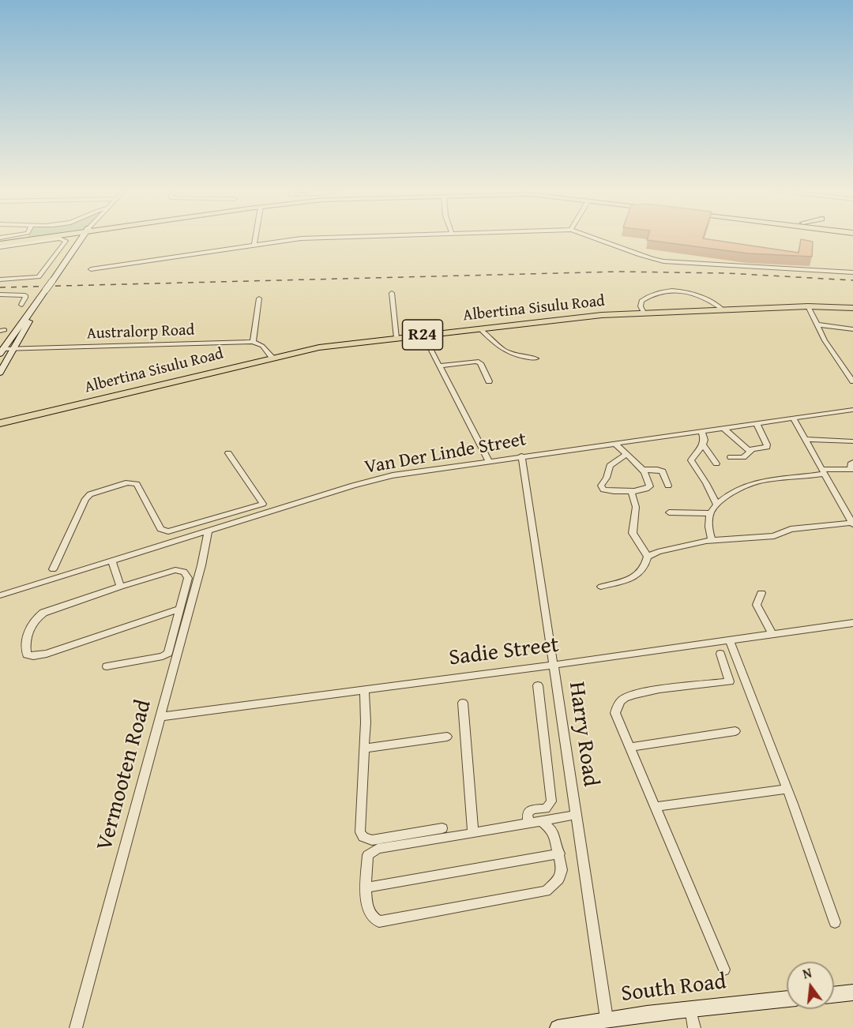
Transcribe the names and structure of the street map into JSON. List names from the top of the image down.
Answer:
{
  "streets": {
    "main road": ["Albertina Sisulu Road", "R24"],
    "street": [
      "Australorp Road",
      "Van Der Linde Street",
      "Sadie Street",
      "Harry Road",
      "Vermooten Road",
      "South Road"
    ]
  },
  "crossings": [
    ["Van Der Linde Street", "Harry Road"],
    ["Van Der Linde Street", "Vermooten Road"],
    ["Sadie Street", "Harry Road"],
    ["Sadie Street", "Vermooten Road"],
    ["Harry Road", "South Road"]
  ],
  "north": "top"
}
